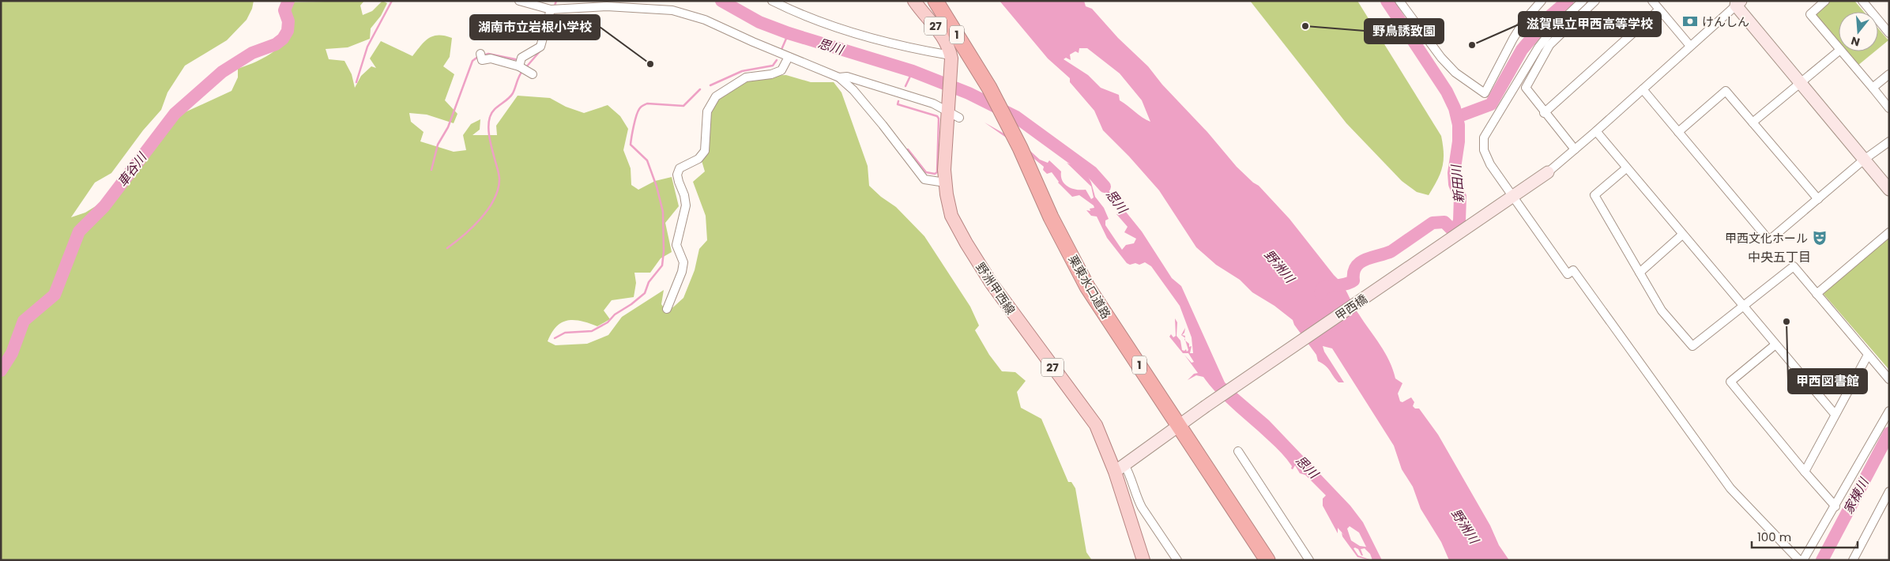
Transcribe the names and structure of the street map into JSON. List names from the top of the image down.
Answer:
{
  "streets": {
    "highway": ["1", "栗東水口道路"],
    "main road": ["27", "野洲甲西線"],
    "street": ["甲西橋"]
  },
  "crossings": [
    ["栗東水口道路", "甲西橋"],
    ["野洲甲西線", "甲西橋"]
  ],
  "districts": ["中央五丁目"],
  "water": [
    "思川",
    "車谷川",
    "新田川",
    "野洲川",
    "家棟川"
  ],
  "places": {
    "bank": ["けんしん"],
    "other": [
      "野鳥誘致園",
      "滋賀県立甲西高等学校",
      "湖南市立岩根小学校",
      "甲西図書館"
    ],
    "theatre": ["甲西文化ホール"]
  },
  "scale_bar": "100 m",
  "north": "bottom"
}
